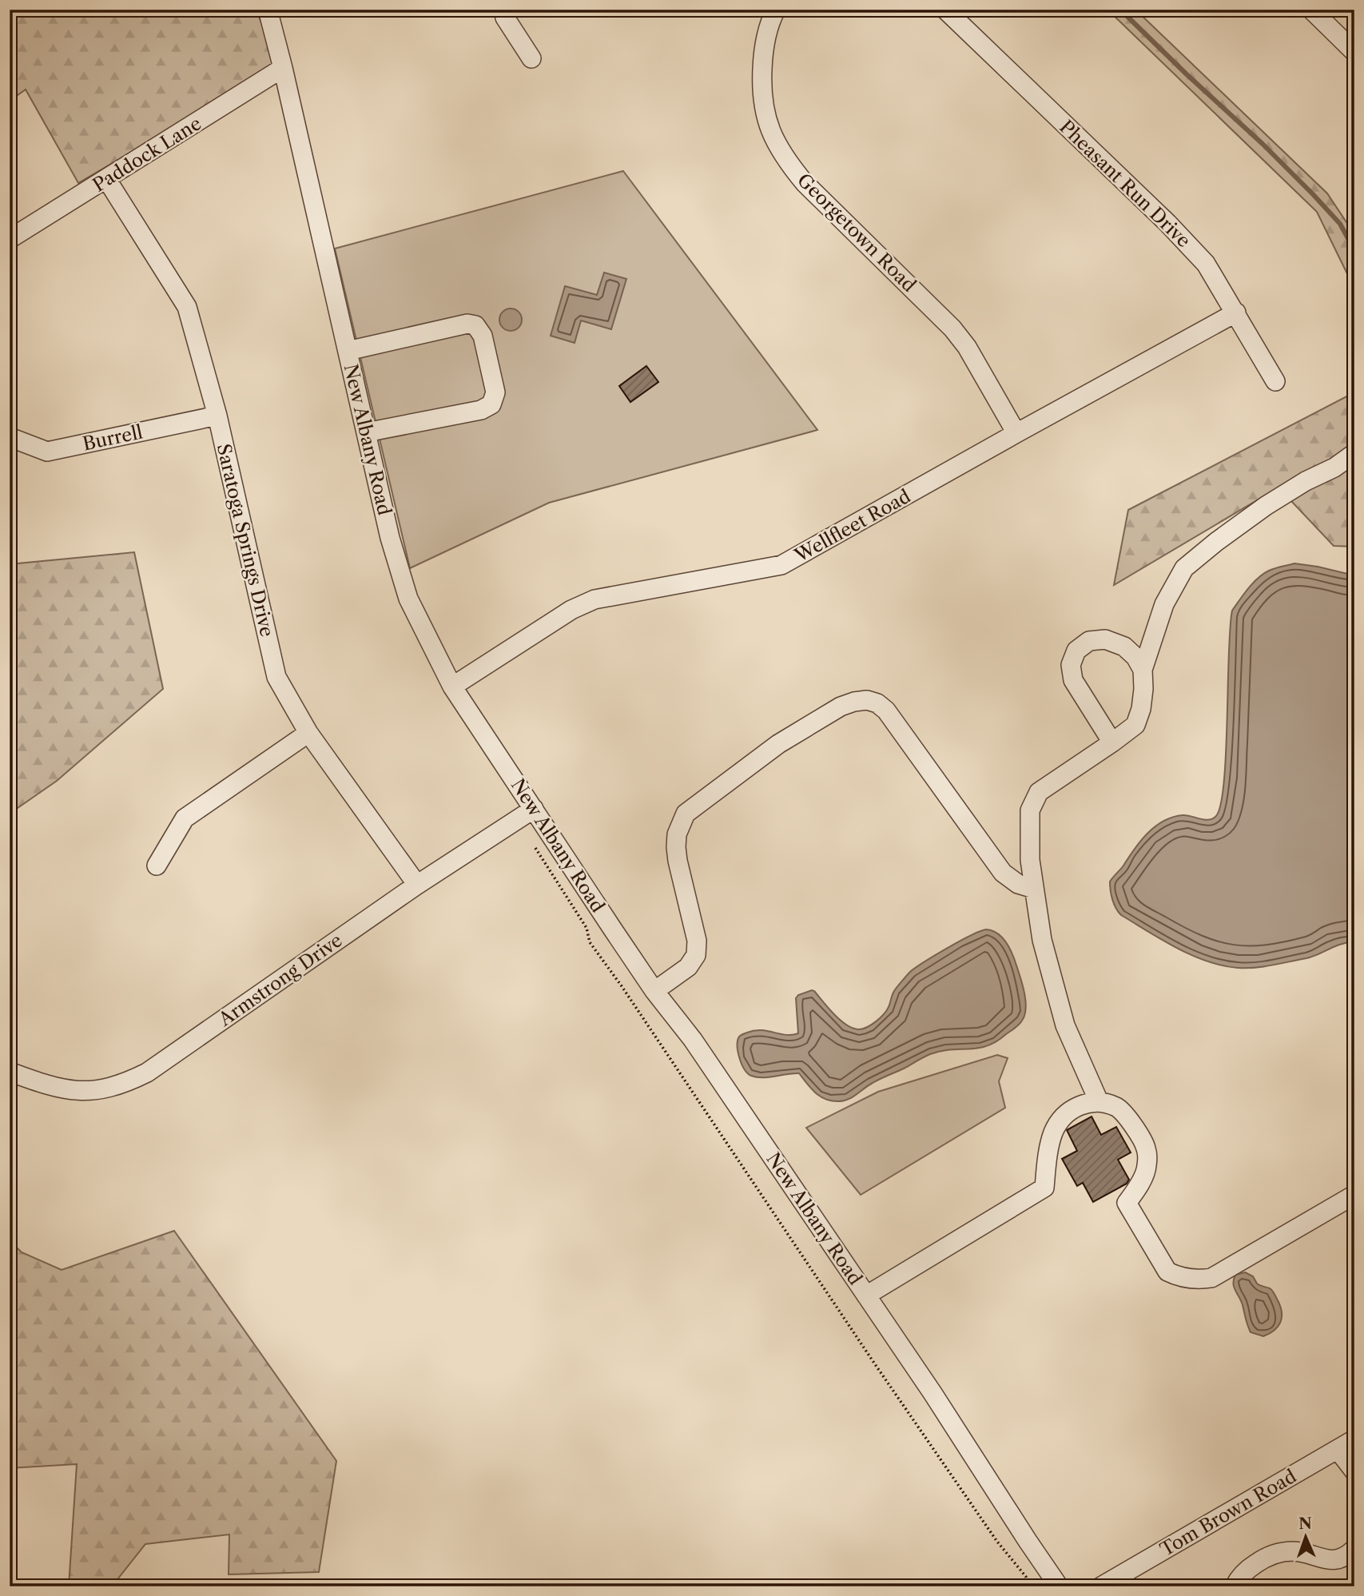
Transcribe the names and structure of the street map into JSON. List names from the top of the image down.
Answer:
{
  "streets": {
    "street": [
      "Paddock Lane",
      "Pheasant Run Drive",
      "Georgetown Road",
      "Burrell",
      "New Albany Road",
      "Wellfleet Road",
      "Saratoga Springs Drive",
      "Armstrong Drive",
      "Tom Brown Road"
    ]
  },
  "crossings": [
    ["Paddock Lane", "New Albany Road"],
    ["Paddock Lane", "Saratoga Springs Drive"],
    ["Pheasant Run Drive", "Wellfleet Road"],
    ["Georgetown Road", "Wellfleet Road"],
    ["Burrell", "Saratoga Springs Drive"],
    ["New Albany Road", "Wellfleet Road"],
    ["New Albany Road", "Armstrong Drive"],
    ["Saratoga Springs Drive", "Armstrong Drive"]
  ],
  "north": "top"
}
